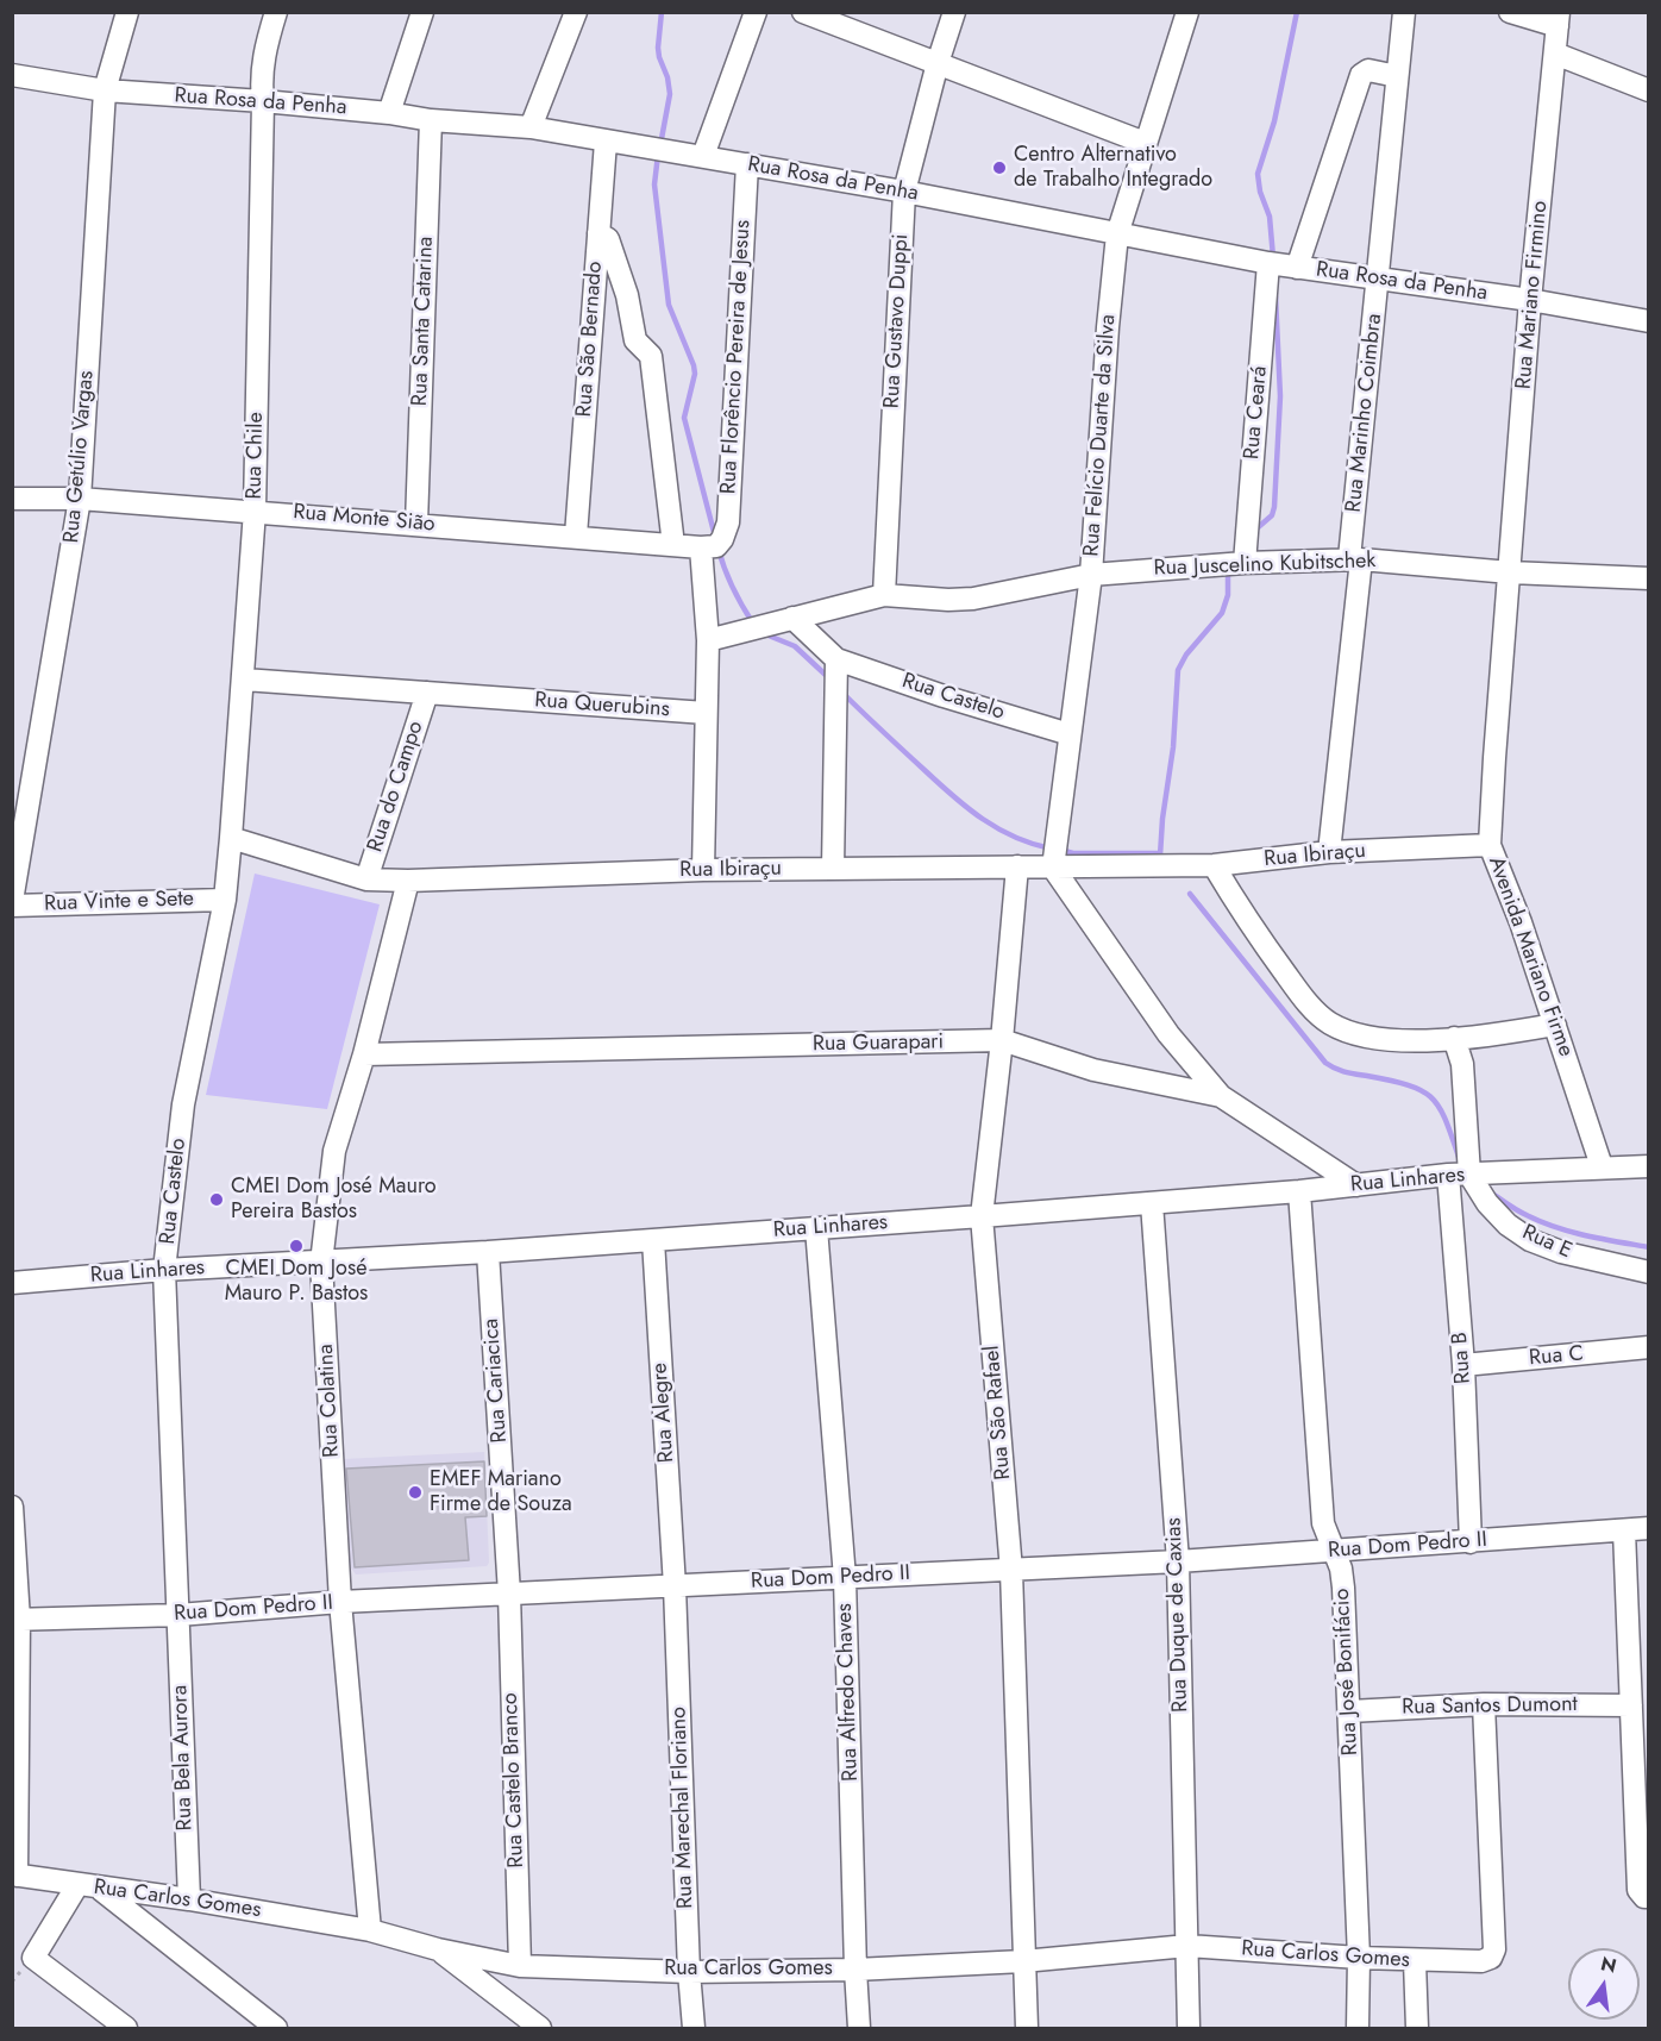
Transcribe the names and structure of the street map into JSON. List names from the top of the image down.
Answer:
{
  "streets": {
    "street": [
      "Rua Rosa da Penha",
      "Rua Mariano Firmino",
      "Rua Santa Catarina",
      "Rua Gustavo Duppi",
      "Rua São Bernado",
      "Rua Florêncio Pereira de Jesus",
      "Rua Ceará",
      "Rua Marinho Coimbra",
      "Rua Felício Duarte da Silva",
      "Rua Chile",
      "Rua Getúlio Vargas",
      "Rua Monte Sião",
      "Rua Juscelino Kubitschek",
      "Rua Castelo",
      "Rua Querubins",
      "Rua do Campo",
      "Rua Ibiraçu",
      "Rua Vinte e Sete",
      "Avenida Mariano Firme",
      "Rua Guarapari",
      "Rua Linhares",
      "Rua E",
      "Rua C",
      "Rua B",
      "Rua Cariacica",
      "Rua Colatina",
      "Rua Alegre",
      "Rua São Rafael",
      "Rua Dom Pedro II",
      "Rua Duque de Caxias",
      "Rua José Bonifácio",
      "Rua Alfredo Chaves",
      "Rua Santos Dumont",
      "Rua Bela Aurora",
      "Rua Castelo Branco",
      "Rua Marechal Floriano",
      "Rua Carlos Gomes"
    ]
  },
  "crossings": [
    ["Rua Rosa da Penha", "Rua Mariano Firmino"],
    ["Rua Rosa da Penha", "Rua Santa Catarina"],
    ["Rua Rosa da Penha", "Rua Gustavo Duppi"],
    ["Rua Rosa da Penha", "Rua São Bernado"],
    ["Rua Rosa da Penha", "Rua Florêncio Pereira de Jesus"],
    ["Rua Rosa da Penha", "Rua Ceará"],
    ["Rua Rosa da Penha", "Rua Marinho Coimbra"],
    ["Rua Rosa da Penha", "Rua Felício Duarte da Silva"],
    ["Rua Rosa da Penha", "Rua Chile"],
    ["Rua Rosa da Penha", "Rua Getúlio Vargas"],
    ["Rua Mariano Firmino", "Rua Juscelino Kubitschek"],
    ["Rua Mariano Firmino", "Avenida Mariano Firme"],
    ["Rua Santa Catarina", "Rua Monte Sião"],
    ["Rua Gustavo Duppi", "Rua Juscelino Kubitschek"],
    ["Rua São Bernado", "Rua Monte Sião"],
    ["Rua Florêncio Pereira de Jesus", "Rua Monte Sião"],
    ["Rua Ceará", "Rua Juscelino Kubitschek"],
    ["Rua Marinho Coimbra", "Rua Juscelino Kubitschek"],
    ["Rua Marinho Coimbra", "Rua Ibiraçu"],
    ["Rua Felício Duarte da Silva", "Rua Juscelino Kubitschek"],
    ["Rua Felício Duarte da Silva", "Rua Castelo"],
    ["Rua Felício Duarte da Silva", "Rua Ibiraçu"],
    ["Rua Chile", "Rua Monte Sião"],
    ["Rua Chile", "Rua Castelo"],
    ["Rua Chile", "Rua Querubins"],
    ["Rua Chile", "Rua Vinte e Sete"],
    ["Rua Getúlio Vargas", "Rua Monte Sião"],
    ["Rua Getúlio Vargas", "Rua Vinte e Sete"],
    ["Rua Juscelino Kubitschek", "Avenida Mariano Firme"],
    ["Rua Castelo", "Rua Vinte e Sete"],
    ["Rua Castelo", "Rua Linhares"],
    ["Rua Castelo", "Rua Dom Pedro II"],
    ["Rua Castelo", "Rua Bela Aurora"],
    ["Rua Querubins", "Rua do Campo"],
    ["Rua Ibiraçu", "Avenida Mariano Firme"],
    ["Rua Ibiraçu", "Rua Colatina"],
    ["Rua Ibiraçu", "Rua São Rafael"],
    ["Avenida Mariano Firme", "Rua Linhares"],
    ["Rua Guarapari", "Rua Linhares"],
    ["Rua Guarapari", "Rua Colatina"],
    ["Rua Guarapari", "Rua São Rafael"],
    ["Rua Linhares", "Rua E"],
    ["Rua Linhares", "Rua B"],
    ["Rua Linhares", "Rua Cariacica"],
    ["Rua Linhares", "Rua Colatina"],
    ["Rua Linhares", "Rua Alegre"],
    ["Rua Linhares", "Rua São Rafael"],
    ["Rua Linhares", "Rua Duque de Caxias"],
    ["Rua Linhares", "Rua José Bonifácio"],
    ["Rua Linhares", "Rua Alfredo Chaves"],
    ["Rua E", "Rua B"],
    ["Rua C", "Rua B"],
    ["Rua B", "Rua Dom Pedro II"],
    ["Rua Cariacica", "Rua Dom Pedro II"],
    ["Rua Cariacica", "Rua Castelo Branco"],
    ["Rua Colatina", "Rua Dom Pedro II"],
    ["Rua Colatina", "Rua Carlos Gomes"],
    ["Rua Alegre", "Rua Dom Pedro II"],
    ["Rua Alegre", "Rua Marechal Floriano"],
    ["Rua São Rafael", "Rua Dom Pedro II"],
    ["Rua São Rafael", "Rua Carlos Gomes"],
    ["Rua Dom Pedro II", "Rua Duque de Caxias"],
    ["Rua Dom Pedro II", "Rua José Bonifácio"],
    ["Rua Dom Pedro II", "Rua Alfredo Chaves"],
    ["Rua Dom Pedro II", "Rua Bela Aurora"],
    ["Rua Dom Pedro II", "Rua Castelo Branco"],
    ["Rua Dom Pedro II", "Rua Marechal Floriano"],
    ["Rua Duque de Caxias", "Rua Carlos Gomes"],
    ["Rua José Bonifácio", "Rua Santos Dumont"],
    ["Rua José Bonifácio", "Rua Carlos Gomes"],
    ["Rua Alfredo Chaves", "Rua Carlos Gomes"],
    ["Rua Santos Dumont", "Rua Carlos Gomes"],
    ["Rua Bela Aurora", "Rua Carlos Gomes"],
    ["Rua Castelo Branco", "Rua Carlos Gomes"],
    ["Rua Marechal Floriano", "Rua Carlos Gomes"]
  ],
  "places": [
    "Centro Alternativo de Trabalho Integrado",
    "CMEI Dom José Mauro Pereira Bastos",
    "CMEI Dom José Mauro P. Bastos",
    "EMEF Mariano Firme de Souza"
  ],
  "north": "top"
}
